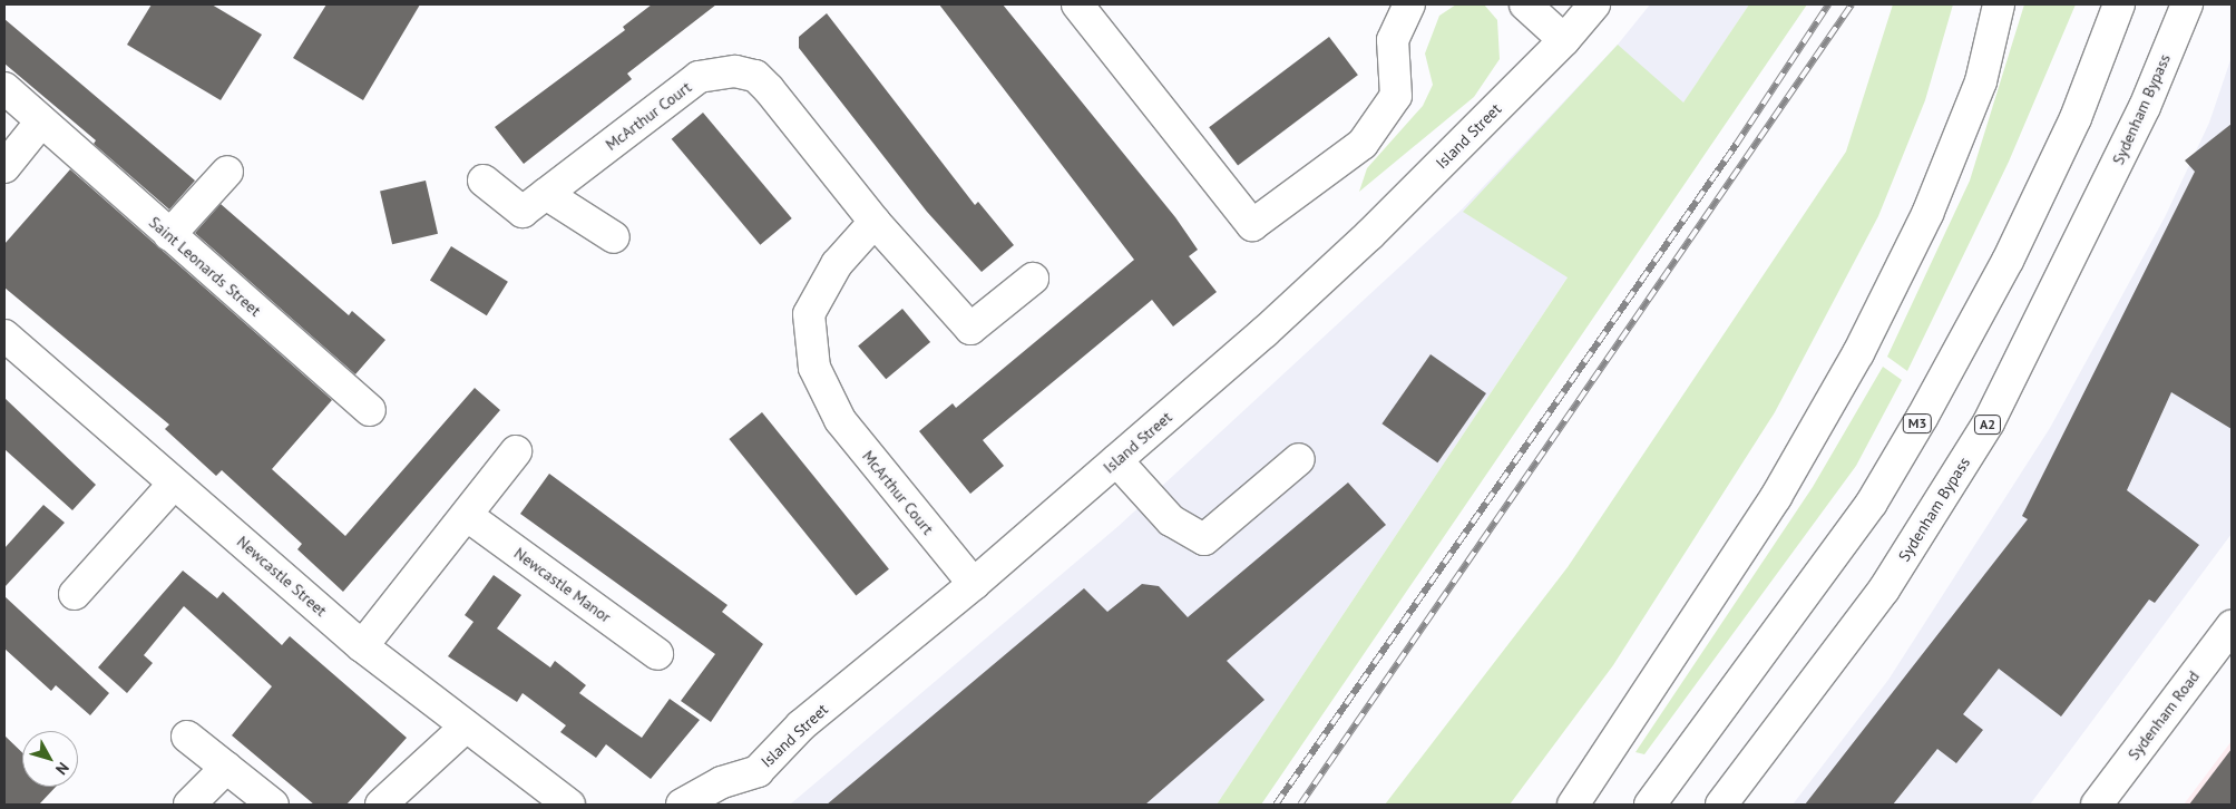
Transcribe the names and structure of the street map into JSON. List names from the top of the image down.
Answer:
{
  "streets": {
    "main road": [
      "Sydenham Bypass",
      "McArthur Court",
      "Island Street",
      "Saint Leonards Street",
      "M3",
      "A2",
      "Newcastle Street",
      "Newcastle Manor",
      "Sydenham Road"
    ]
  },
  "crossings": [
    ["McArthur Court", "Island Street"]
  ],
  "north": "bottom right"
}
